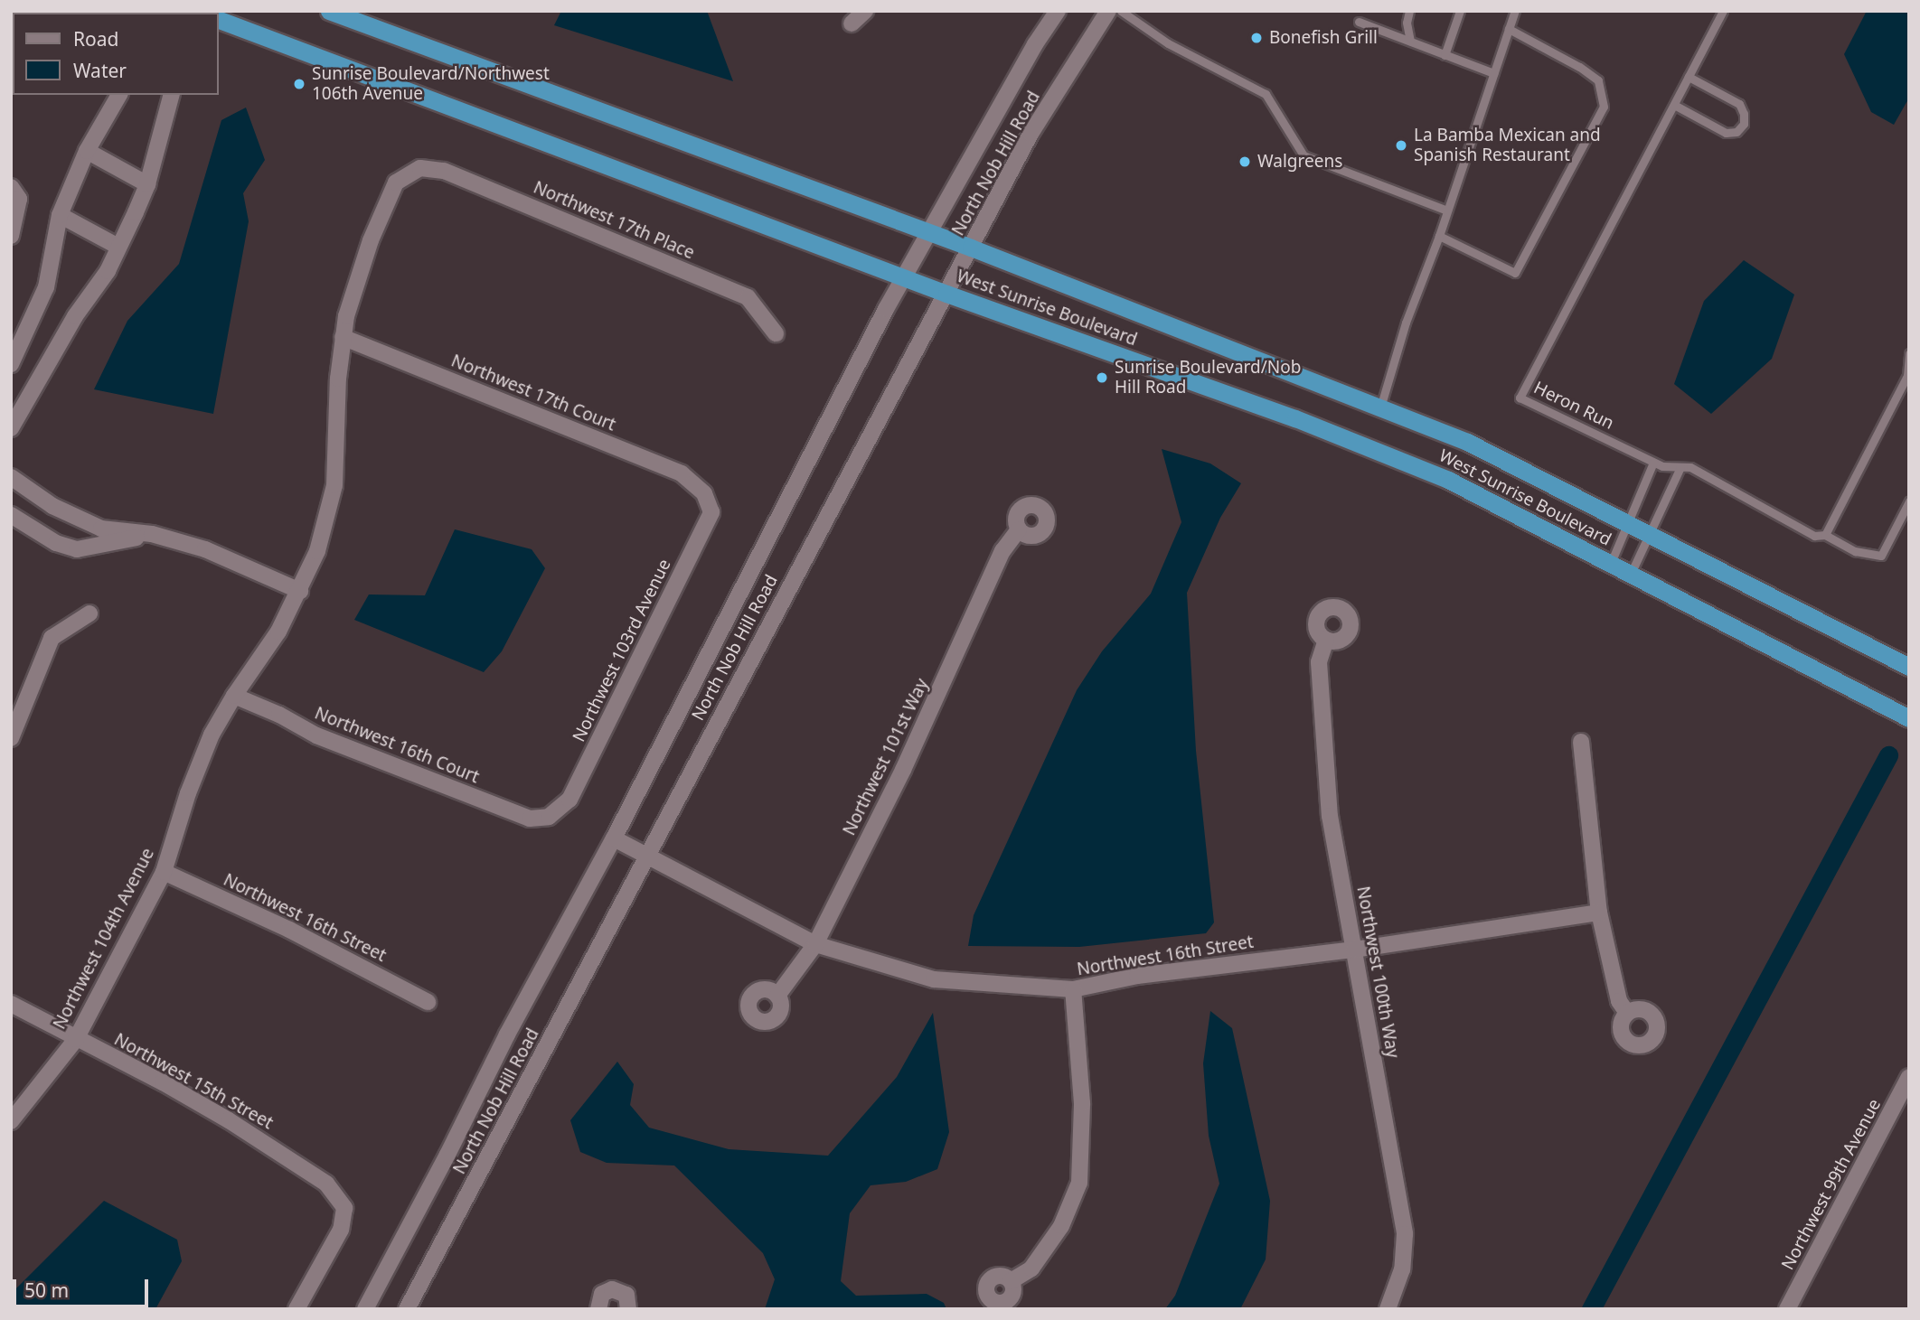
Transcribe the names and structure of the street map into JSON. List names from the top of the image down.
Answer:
{
  "streets": {
    "highway": ["West Sunrise Boulevard"],
    "street": [
      "North Nob Hill Road",
      "Northwest 17th Place",
      "Northwest 17th Court",
      "Northwest 103rd Avenue",
      "Northwest 16th Court",
      "Northwest 101st Way",
      "Northwest 16th Street",
      "Northwest 104th Avenue",
      "Northwest 100th Way",
      "Northwest 15th Street",
      "Northwest 99th Avenue"
    ],
    "lane": ["Heron Run"]
  },
  "crossings": [
    ["North Nob Hill Road", "West Sunrise Boulevard"],
    ["North Nob Hill Road", "Northwest 16th Street"],
    ["Northwest 17th Place", "Northwest 104th Avenue"],
    ["Northwest 17th Court", "Northwest 103rd Avenue"],
    ["Northwest 17th Court", "Northwest 104th Avenue"],
    ["Northwest 103rd Avenue", "Northwest 16th Court"],
    ["Northwest 16th Court", "Northwest 104th Avenue"],
    ["Northwest 101st Way", "Northwest 16th Street"],
    ["Northwest 16th Street", "Northwest 104th Avenue"],
    ["Northwest 16th Street", "Northwest 100th Way"],
    ["Northwest 104th Avenue", "Northwest 15th Street"]
  ],
  "places": [
    "Bonefish Grill",
    "Sunrise Boulevard/Northwest 106th Avenue",
    "La Bamba Mexican and Spanish Restaurant",
    "Walgreens",
    "Sunrise Boulevard/Nob Hill Road"
  ],
  "legend": ["Road", "Water"],
  "scale_bar": "50 m"
}
